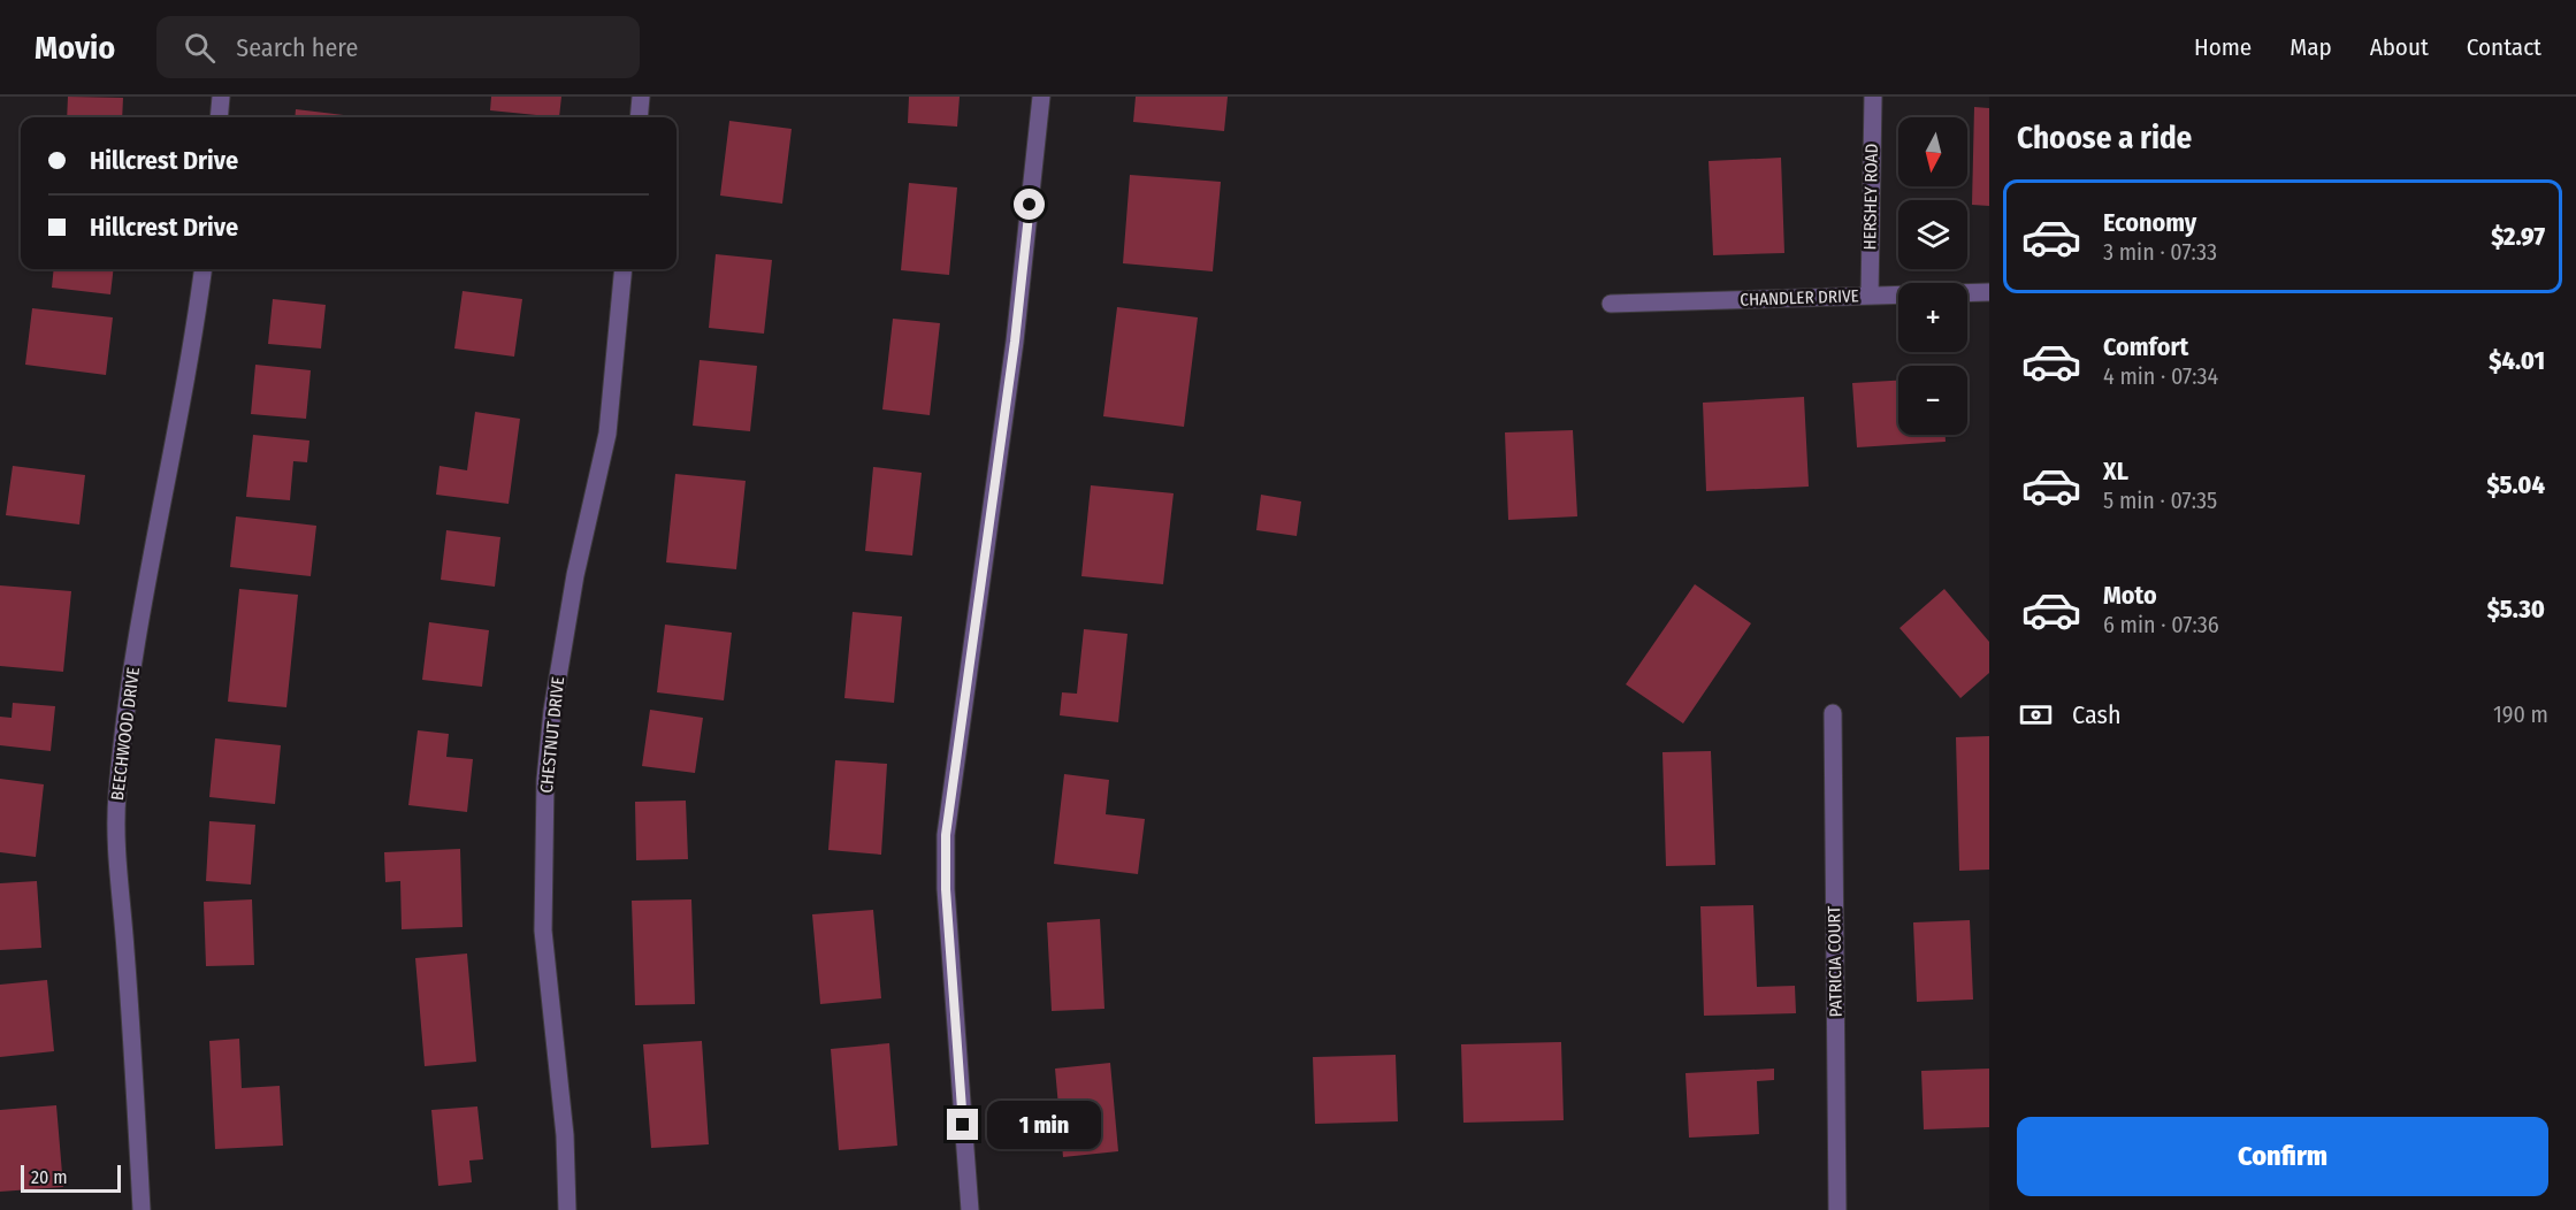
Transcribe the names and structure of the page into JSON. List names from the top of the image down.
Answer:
{
  "streets": {
    "street": [
      "HERSHEY ROAD",
      "CHANDLER DRIVE",
      "BEECHWOOD DRIVE",
      "CHESTNUT DRIVE",
      "PATRICIA COURT"
    ]
  },
  "crossings": [
    ["HERSHEY ROAD", "CHANDLER DRIVE"]
  ],
  "scale_bar": "20 m",
  "north": "bottom",
  "page": {
    "header": "Movio",
    "search": "Search here",
    "nav": [
      "Home",
      "Map",
      "About",
      "Contact"
    ],
    "heading": "Choose a ride",
    "map_buttons": ["+", "−"],
    "banner": ["Hillcrest Drive", "Hillcrest Drive"],
    "list": [
      {
        "name": "Economy",
        "note": "3 min · 07:33",
        "value": "$2.97"
      },
      {
        "name": "Comfort",
        "note": "4 min · 07:34",
        "value": "$4.01"
      },
      {
        "name": "XL",
        "note": "5 min · 07:35",
        "value": "$5.04"
      },
      {
        "name": "Moto",
        "note": "6 min · 07:36",
        "value": "$5.30"
      }
    ],
    "pay": ["Cash", "190 m"],
    "bubble": "1 min",
    "buttons": "Confirm",
    "scale": "20 m"
  }
}
